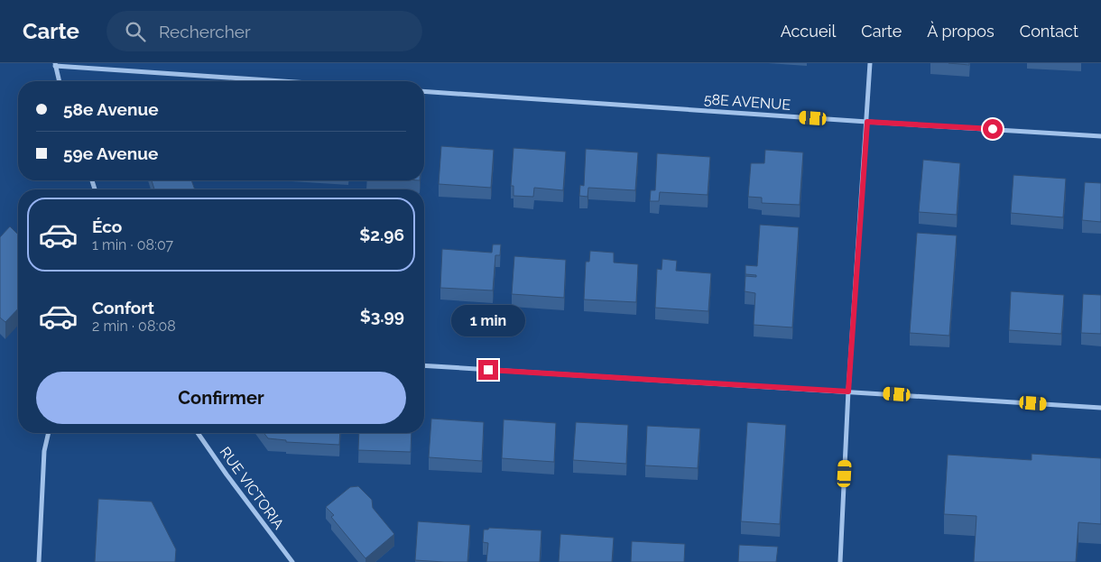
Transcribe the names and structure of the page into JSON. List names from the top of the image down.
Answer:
{
  "streets": {
    "street": ["58E AVENUE", "RUE VICTORIA"]
  },
  "page": {
    "header": "Carte",
    "search": "Rechercher",
    "nav": [
      "Accueil",
      "Carte",
      "À propos",
      "Contact"
    ],
    "banner": ["58e Avenue", "59e Avenue"],
    "list": [
      {
        "name": "Éco",
        "note": "1 min · 08:07",
        "value": "$2.96"
      },
      {
        "name": "Confort",
        "note": "2 min · 08:08",
        "value": "$3.99"
      }
    ],
    "bubble": "1 min",
    "buttons": "Confirmer"
  }
}
